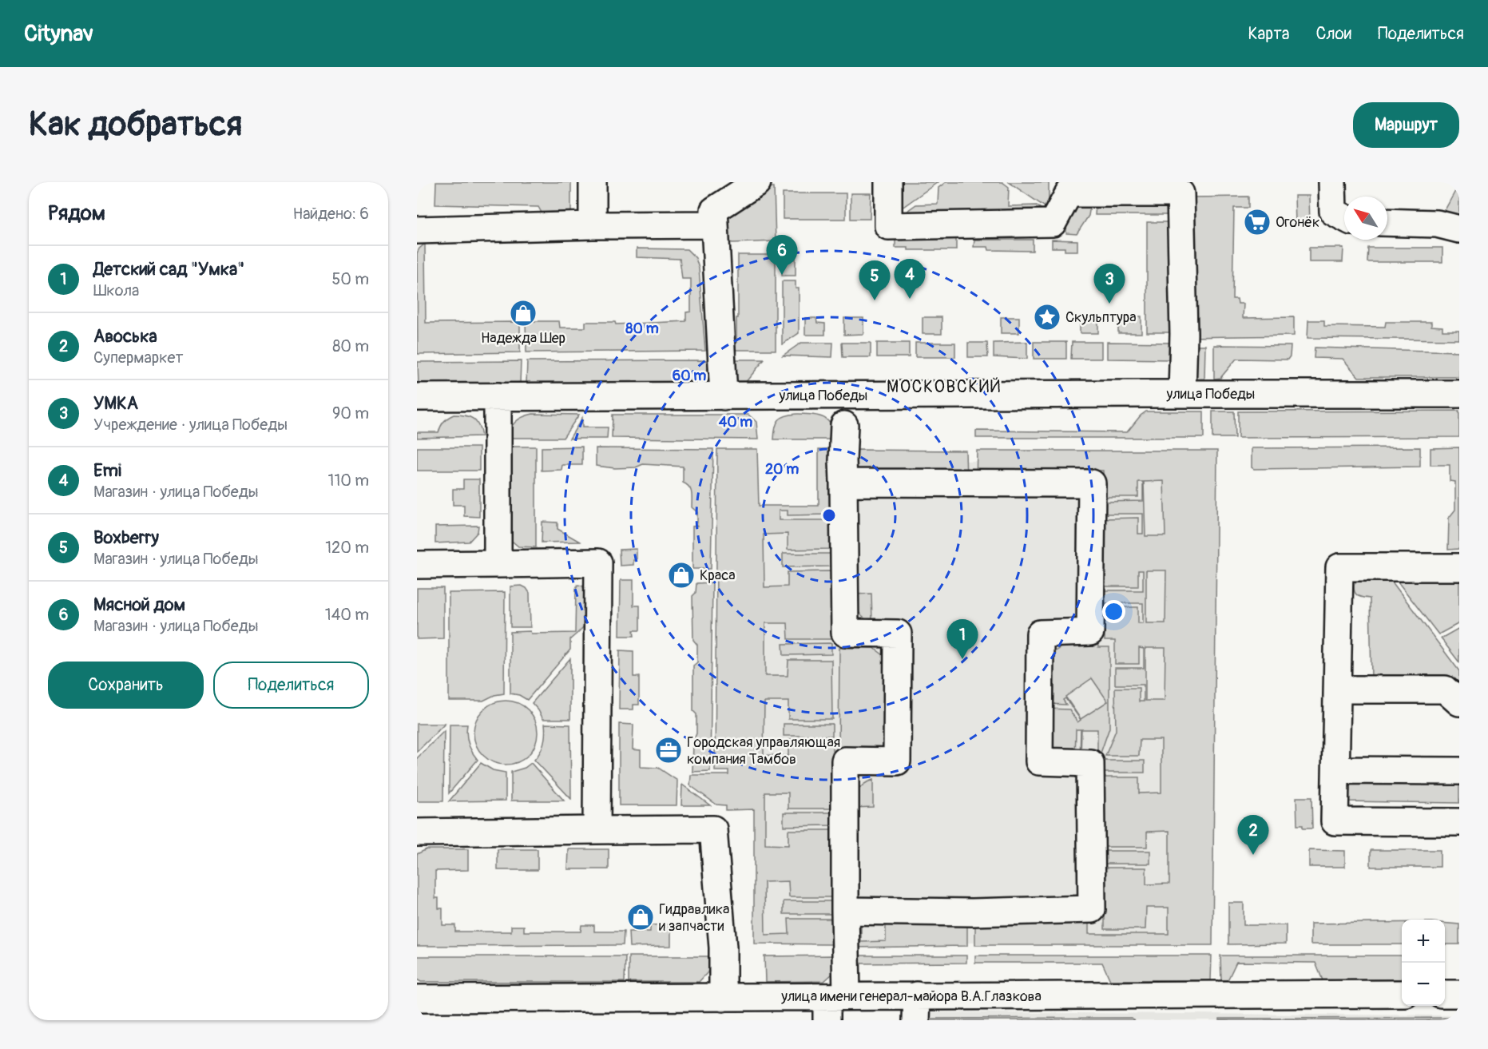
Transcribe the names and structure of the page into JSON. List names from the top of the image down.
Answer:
{
  "streets": {
    "street": ["улица Победы", "улица имени генерал-майора В.А.Глазкова"]
  },
  "districts": ["МОСКОВСКИЙ"],
  "places": {
    "supermarket": ["Огонёк"],
    "shop": ["Надежда Шер", "Краса", "Гидравлика и запчасти"],
    "place": ["Скульптура"],
    "office": ["Городская управляющая компания Тамбов"]
  },
  "north": "top left",
  "page": {
    "header": "Citynav",
    "nav": ["Карта", "Слои", "Поделиться"],
    "buttons": [
      "Маршрут",
      ["Сохранить", "Поделиться"]
    ],
    "title": "Как добраться",
    "heading": ["Рядом", "Найдено: 6"],
    "pins": [
      "6",
      "4",
      "5",
      "3",
      "1",
      "2"
    ],
    "list": [
      {
        "mark": "1",
        "name": "Детский сад \"Умка\"",
        "note": "Школа",
        "value": "50 m"
      },
      {
        "mark": "2",
        "name": "Авоська",
        "note": "Супермаркет",
        "value": "80 m"
      },
      {
        "mark": "3",
        "name": "УМКА",
        "note": "Учреждение · улица Победы",
        "value": "90 m"
      },
      {
        "mark": "4",
        "name": "Emi",
        "note": "Магазин · улица Победы",
        "value": "110 m"
      },
      {
        "mark": "5",
        "name": "Boxberry",
        "note": "Магазин · улица Победы",
        "value": "120 m"
      },
      {
        "mark": "6",
        "name": "Мясной дом",
        "note": "Магазин · улица Победы",
        "value": "140 m"
      }
    ],
    "map_buttons": ["+", "−"]
  },
  "rings": [
    "80 m",
    "60 m",
    "40 m",
    "20 m"
  ]
}
